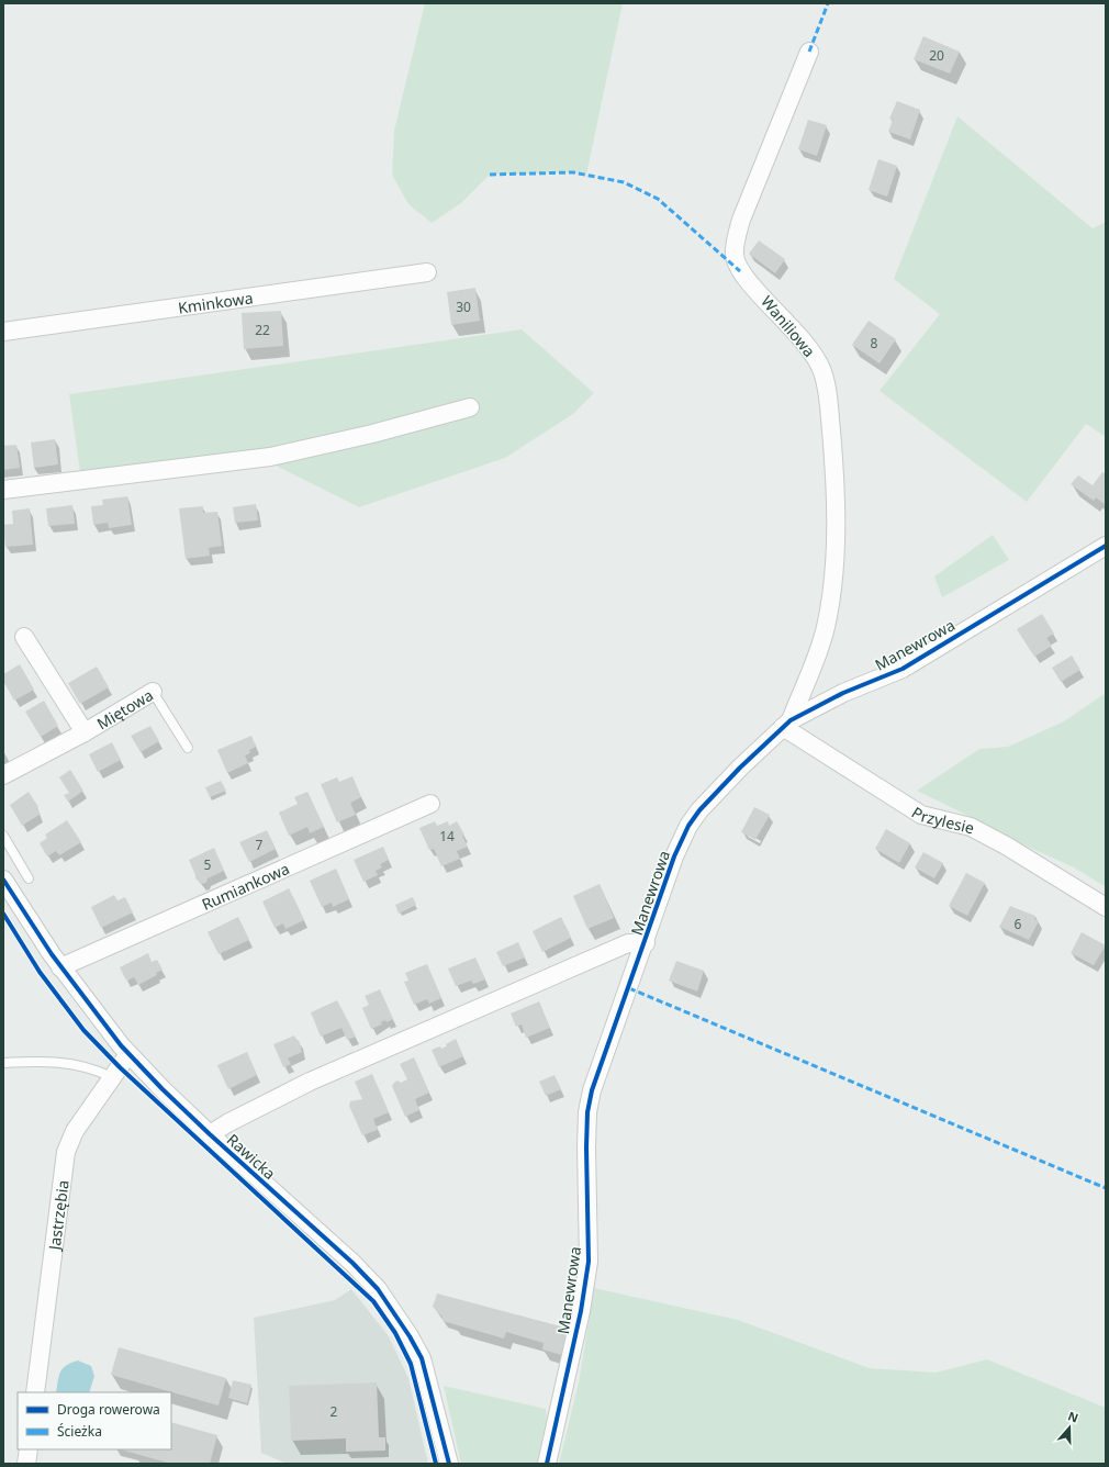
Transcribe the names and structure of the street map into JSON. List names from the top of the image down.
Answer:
{
  "streets": {
    "street": [
      "Kminkowa",
      "Waniliowa",
      "Manewrowa",
      "Miętowa",
      "Przylesie",
      "Rumiankowa",
      "Rawicka",
      "Jastrzębia"
    ]
  },
  "crossings": [
    ["Waniliowa", "Manewrowa"],
    ["Waniliowa", "Przylesie"],
    ["Manewrowa", "Przylesie"],
    ["Rumiankowa", "Rawicka"],
    ["Rawicka", "Jastrzębia"]
  ],
  "house_numbers": [
    "20",
    "30",
    "22",
    "8",
    "14",
    "7",
    "5",
    "6",
    "2"
  ],
  "legend": ["Droga rowerowa", "Ścieżka"],
  "north": "top"
}
